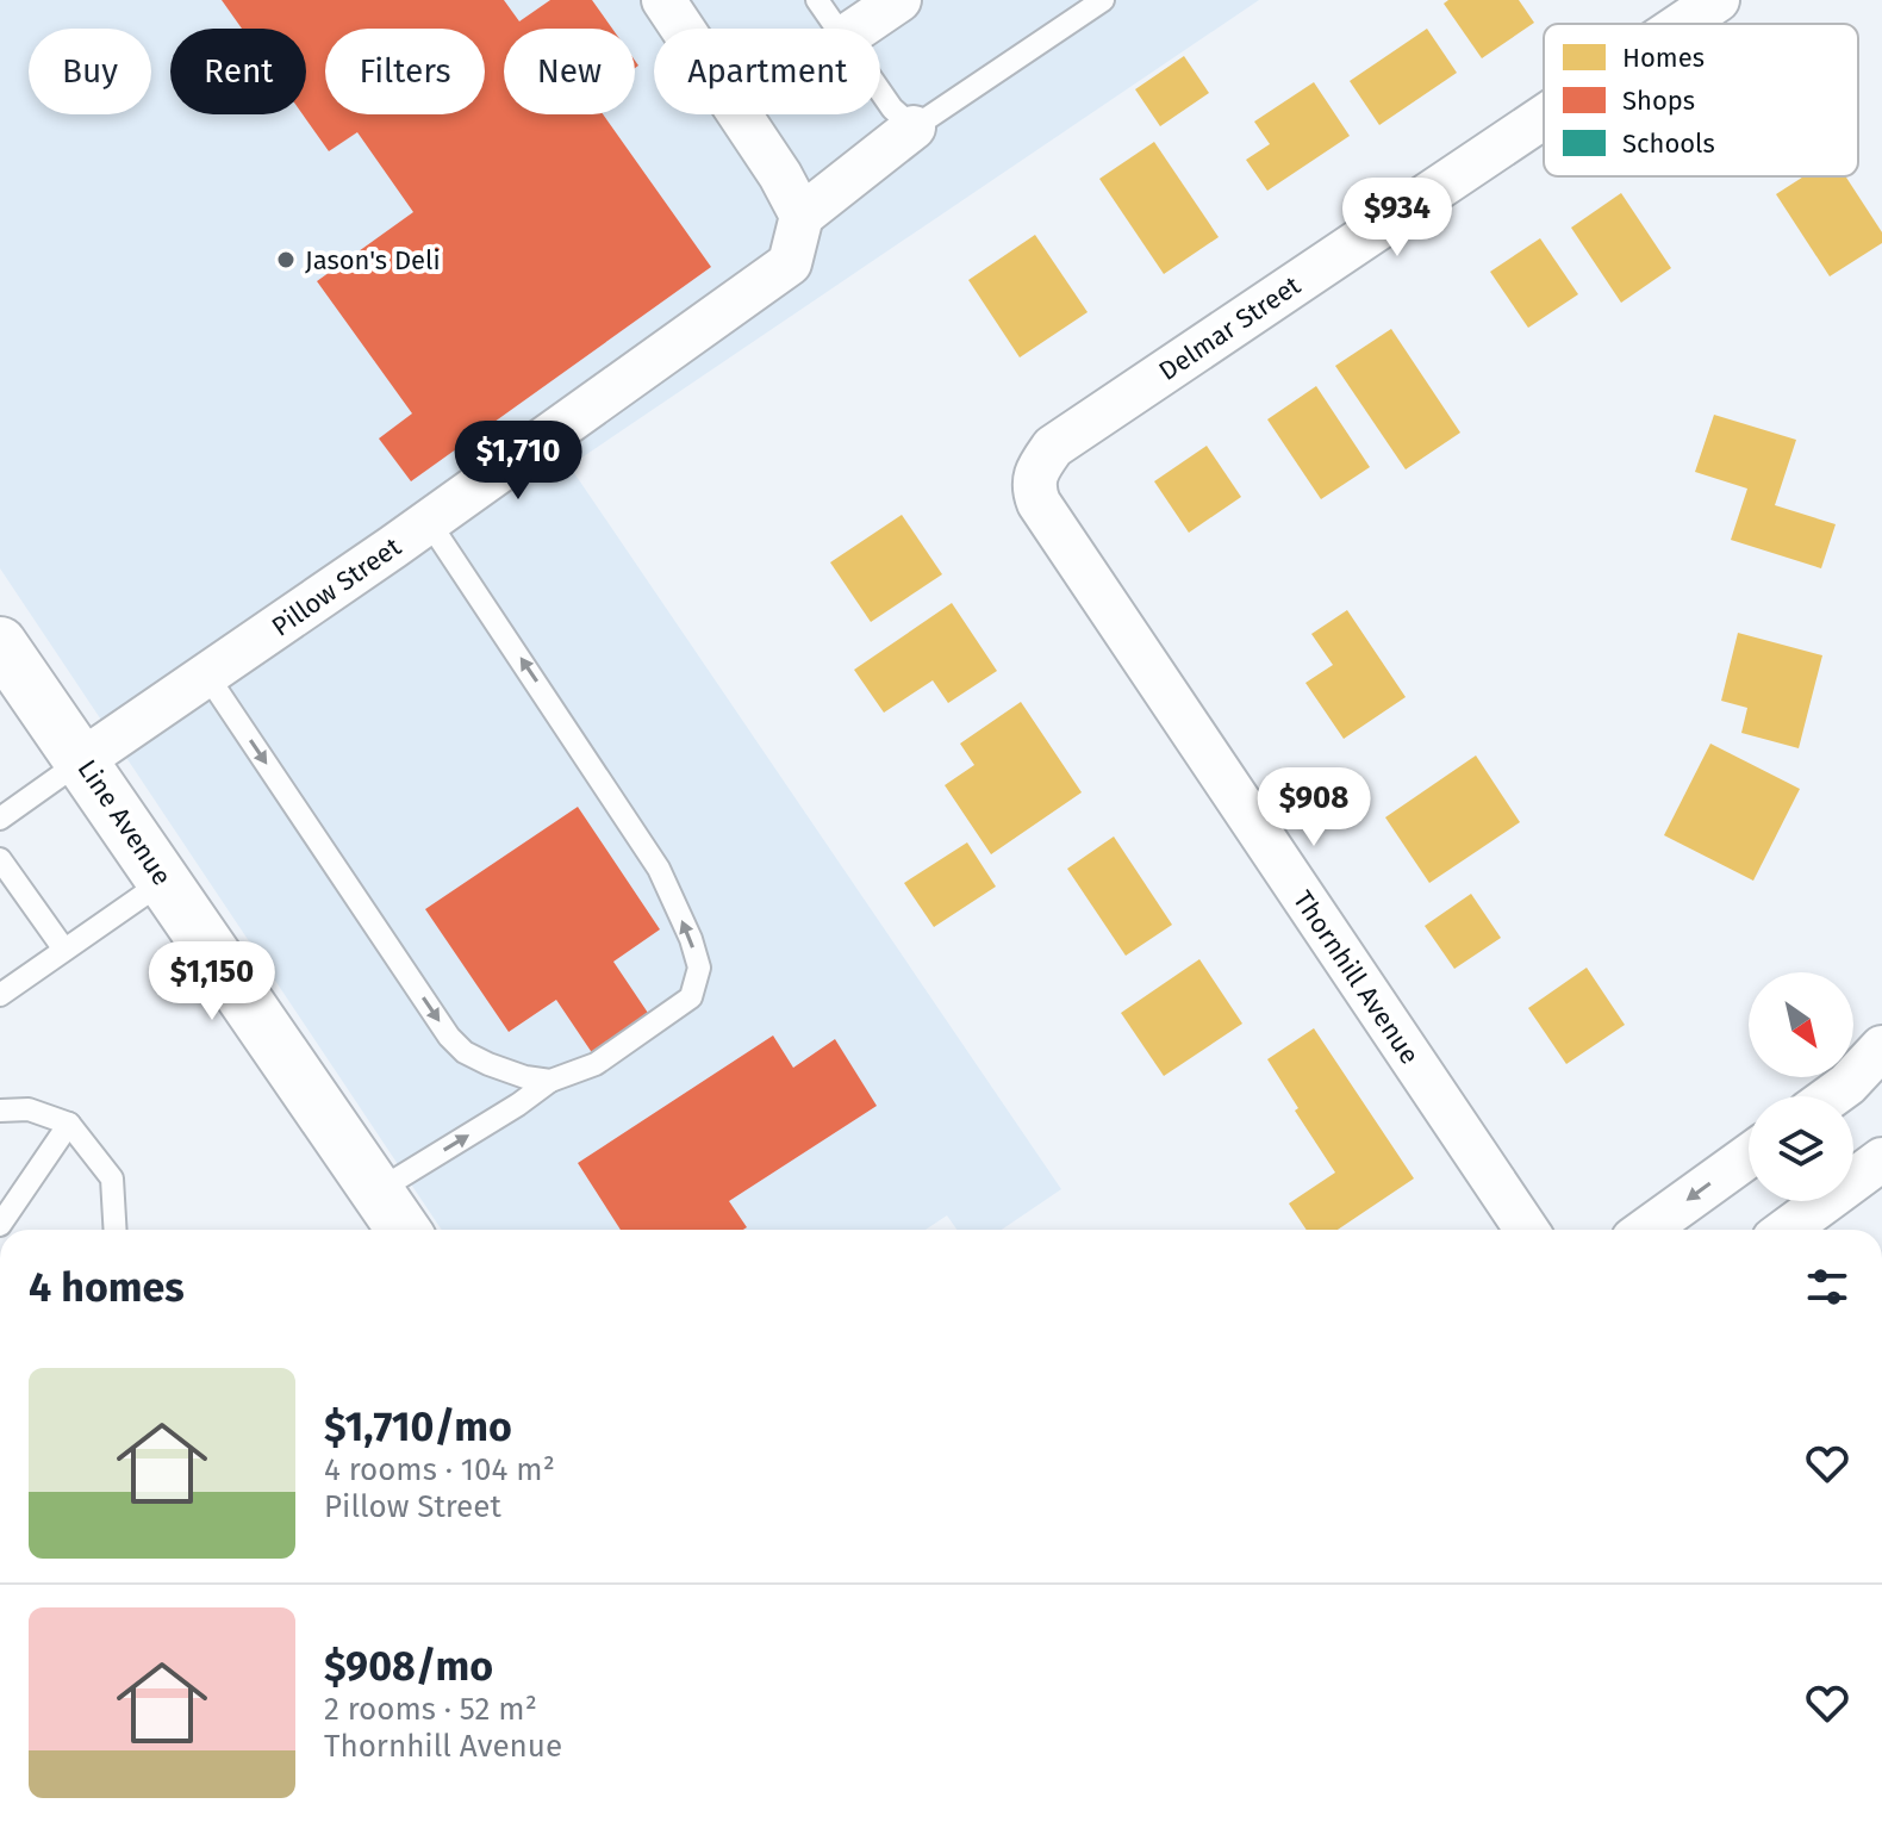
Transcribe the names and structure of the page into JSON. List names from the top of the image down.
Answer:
{
  "streets": {
    "main road": ["Line Avenue"],
    "street": ["Delmar Street", "Pillow Street", "Thornhill Avenue"]
  },
  "crossings": [
    ["Delmar Street", "Thornhill Avenue"],
    ["Pillow Street", "Line Avenue"]
  ],
  "places": ["Jason's Deli"],
  "legend": ["Homes", "Shops", "Schools"],
  "north": "bottom right",
  "page": {
    "chip": [
      "Buy",
      "Rent",
      "Filters",
      "New",
      "Apartment"
    ],
    "price": [
      "$934",
      "$1,710",
      "$908",
      "$1,150"
    ],
    "heading": "4 homes",
    "list": [
      {
        "name": "$1,710/mo",
        "note": "4 rooms · 104 m² · Pillow Street"
      },
      {
        "name": "$908/mo",
        "note": "2 rooms · 52 m² · Thornhill Avenue"
      }
    ]
  }
}
